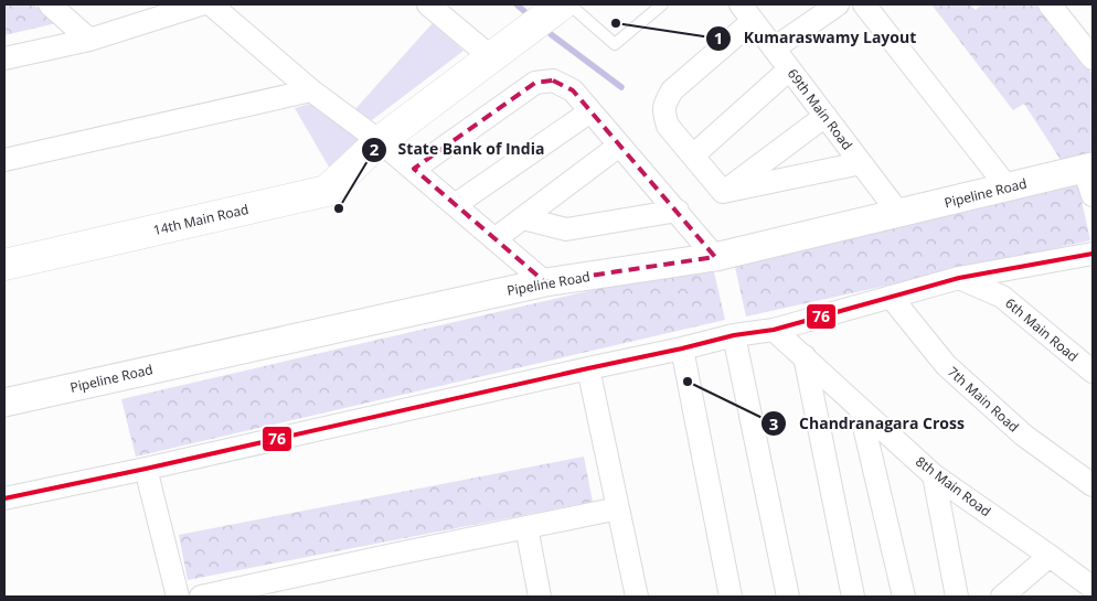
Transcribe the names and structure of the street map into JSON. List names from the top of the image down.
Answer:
{
  "streets": {
    "main road": ["14th Main Road"],
    "street": [
      "69th Main Road",
      "Pipeline Road",
      "6th Main Road",
      "7th Main Road",
      "8th Main Road"
    ]
  },
  "crossings": [
    ["69th Main Road", "Pipeline Road"]
  ],
  "places": ["Kumaraswamy Layout", "State Bank of India", "Chandranagara Cross"],
  "lines": ["transit line 76"]
}
